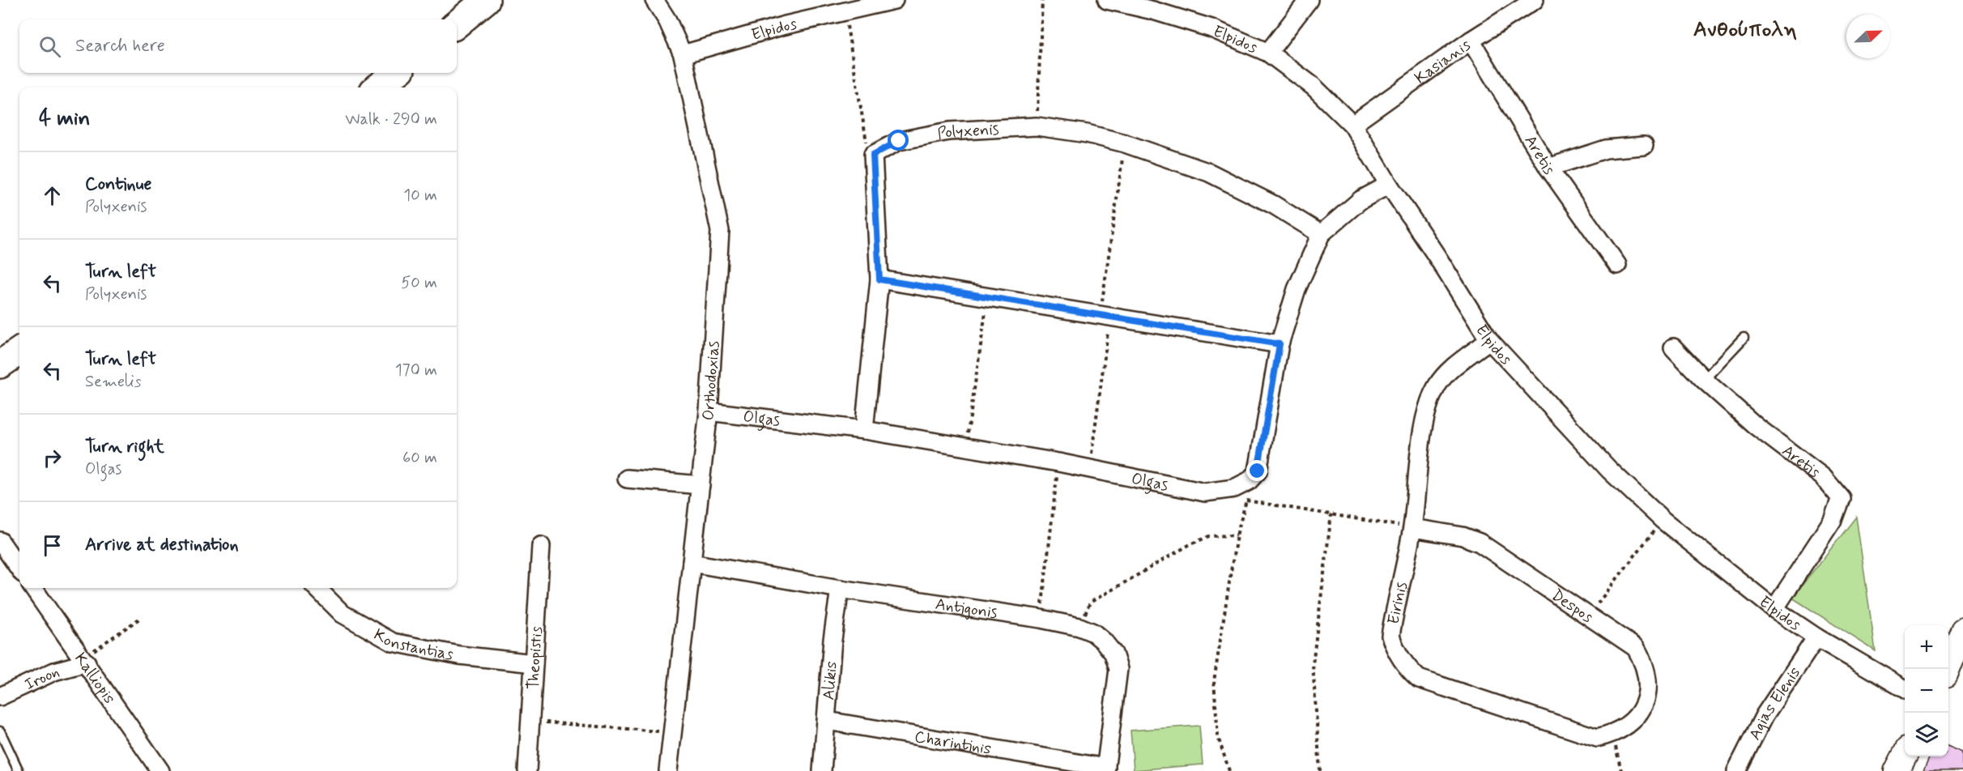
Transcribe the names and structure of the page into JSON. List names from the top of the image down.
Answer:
{
  "streets": {
    "street": [
      "Elpidos",
      "Kasianis",
      "Polyxenis",
      "Aretis",
      "Orthodoxias",
      "Olgas",
      "Eirinis",
      "Despos",
      "Antigonis",
      "Konstantias",
      "Theopistis",
      "Kalliopis",
      "Iroon",
      "Alikis",
      "Agias Elenis",
      "Charintinis"
    ]
  },
  "crossings": [
    ["Elpidos", "Kasianis"],
    ["Elpidos", "Aretis"],
    ["Elpidos", "Orthodoxias"],
    ["Elpidos", "Olgas"],
    ["Elpidos", "Eirinis"],
    ["Elpidos", "Agias Elenis"],
    ["Kasianis", "Aretis"],
    ["Polyxenis", "Olgas"],
    ["Orthodoxias", "Olgas"],
    ["Orthodoxias", "Antigonis"],
    ["Eirinis", "Despos"],
    ["Antigonis", "Alikis"],
    ["Antigonis", "Charintinis"],
    ["Konstantias", "Theopistis"],
    ["Kalliopis", "Iroon"],
    ["Alikis", "Charintinis"]
  ],
  "districts": ["Ανθούπολη"],
  "north": "top right",
  "page": {
    "search": "Search here",
    "heading": ["4 min", "Walk · 290 m"],
    "list": [
      ["Continue", "Polyxenis", "10 m"],
      ["Turn left", "Polyxenis", "50 m"],
      ["Turn left", "Semelis", "170 m"],
      ["Turn right", "Olgas", "60 m"],
      "Arrive at destination"
    ],
    "map_buttons": ["+", "−"]
  }
}
